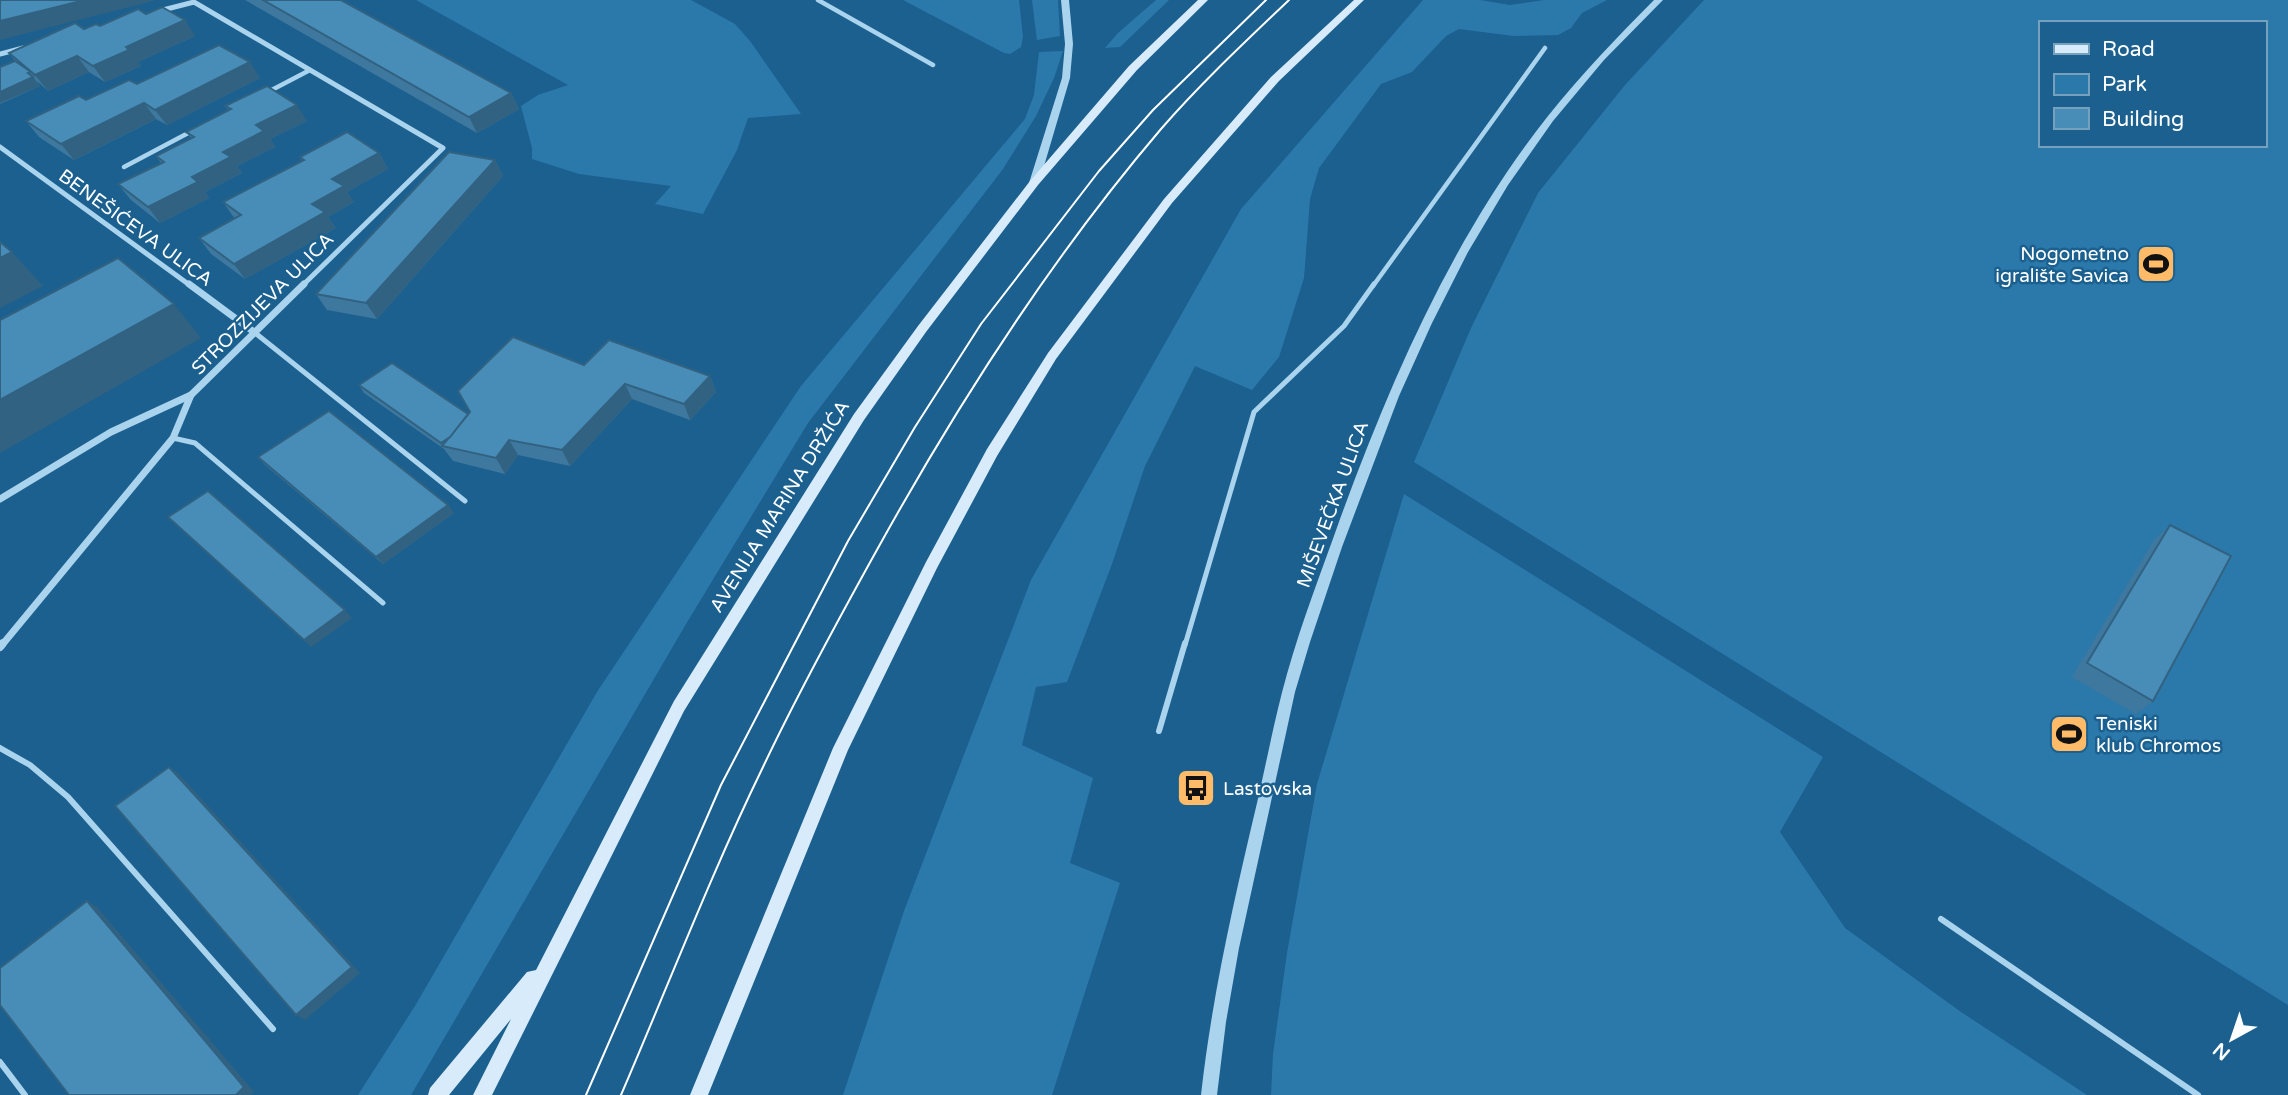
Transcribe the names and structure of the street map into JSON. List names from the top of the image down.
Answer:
{
  "streets": {
    "main road": ["AVENIJA MARINA DRŽIĆA"],
    "street": ["BENEŠIĆEVA ULICA", "STROZZIJEVA ULICA", "MIŠEVEČKA ULICA"]
  },
  "crossings": [
    ["BENEŠIĆEVA ULICA", "STROZZIJEVA ULICA"]
  ],
  "places": {
    "sports": ["Nogometno igralište Savica", "Teniski klub Chromos"],
    "bus stop": ["Lastovska"]
  },
  "legend": ["Road", "Park", "Building"],
  "north": "bottom left"
}
